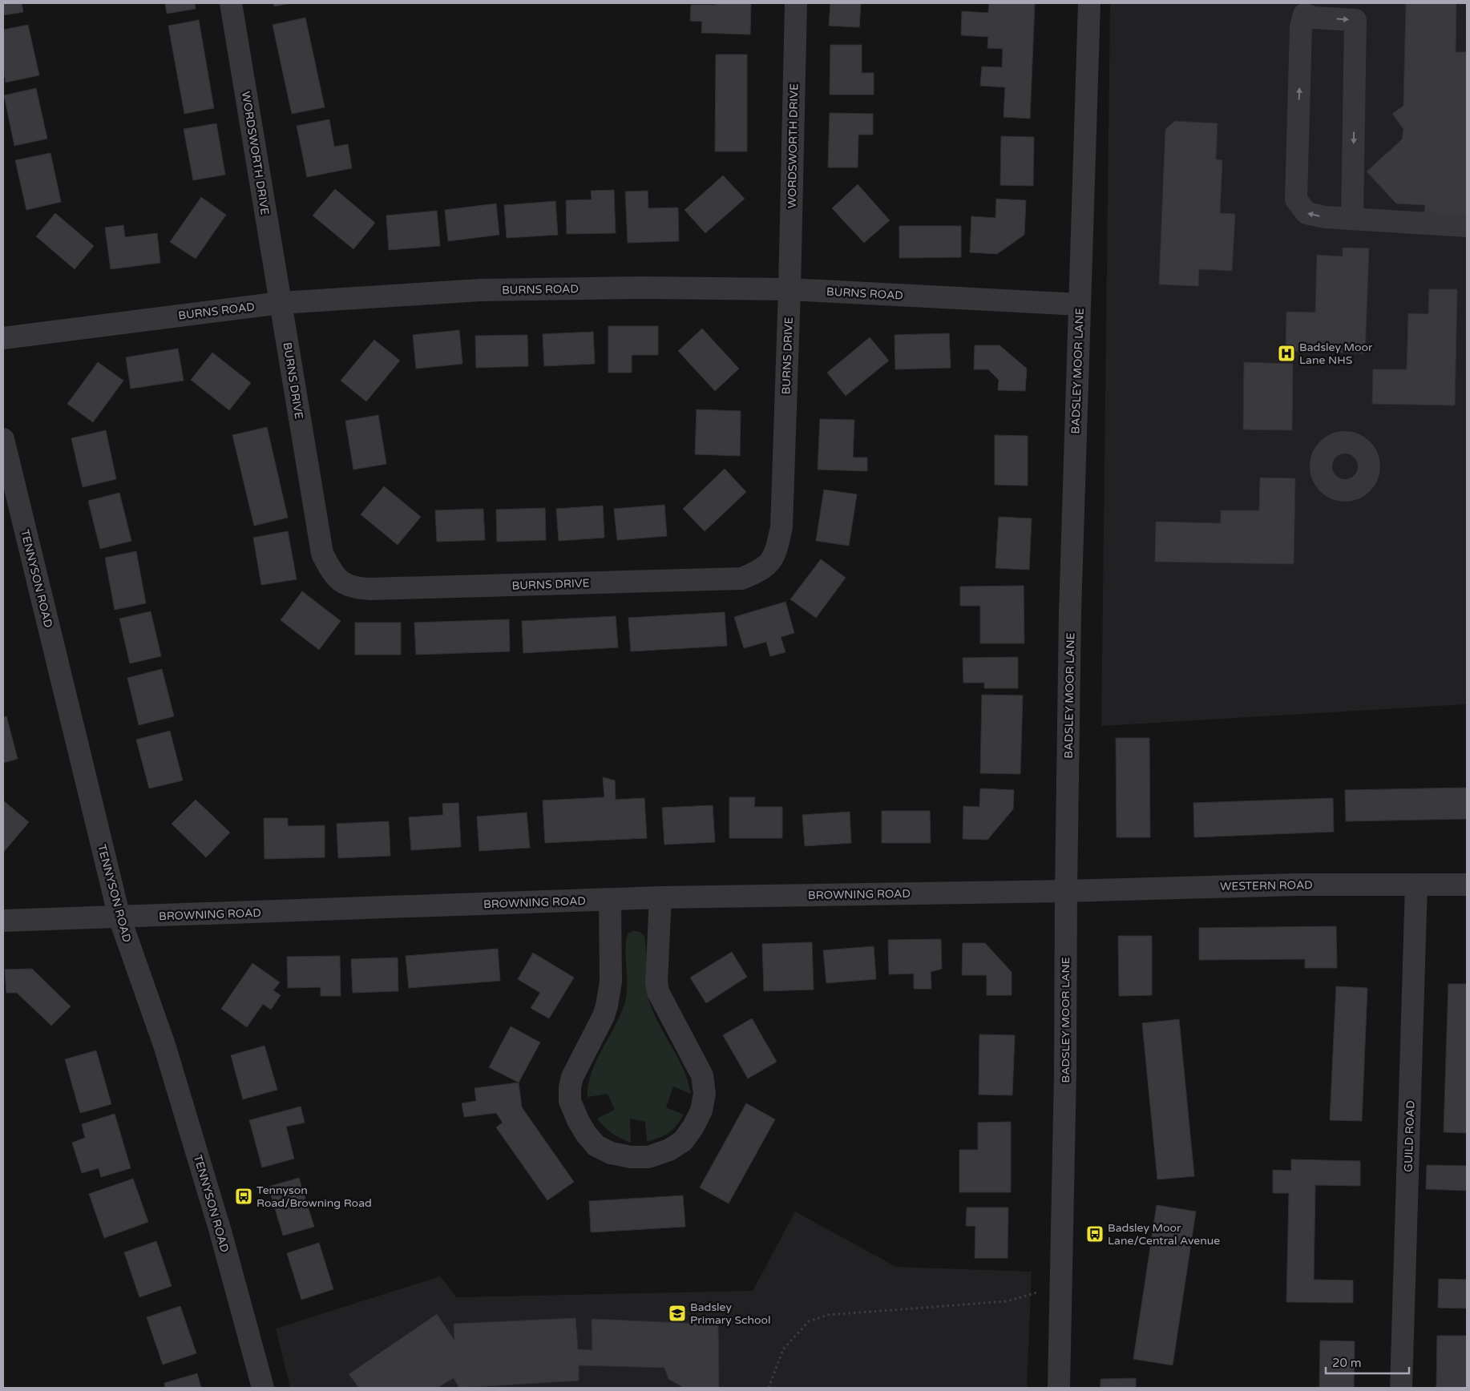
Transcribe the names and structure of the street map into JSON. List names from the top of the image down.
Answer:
{
  "streets": {
    "street": [
      "WORDSWORTH DRIVE",
      "BURNS ROAD",
      "BURNS DRIVE",
      "BADSLEY MOOR LANE",
      "TENNYSON ROAD",
      "WESTERN ROAD",
      "BROWNING ROAD",
      "GUILD ROAD"
    ]
  },
  "crossings": [
    ["WORDSWORTH DRIVE", "BURNS ROAD"],
    ["WORDSWORTH DRIVE", "BURNS DRIVE"],
    ["BURNS ROAD", "BURNS DRIVE"],
    ["BURNS ROAD", "BADSLEY MOOR LANE"],
    ["BADSLEY MOOR LANE", "WESTERN ROAD"],
    ["BADSLEY MOOR LANE", "BROWNING ROAD"],
    ["TENNYSON ROAD", "BROWNING ROAD"],
    ["WESTERN ROAD", "BROWNING ROAD"],
    ["WESTERN ROAD", "GUILD ROAD"]
  ],
  "places": {
    "hospital": ["Badsley Moor Lane NHS"],
    "bus stop": ["Tennyson Road/Browning Road", "Badsley Moor Lane/Central Avenue"],
    "school or university": ["Badsley Primary School"]
  },
  "scale_bar": "20 m"
}
